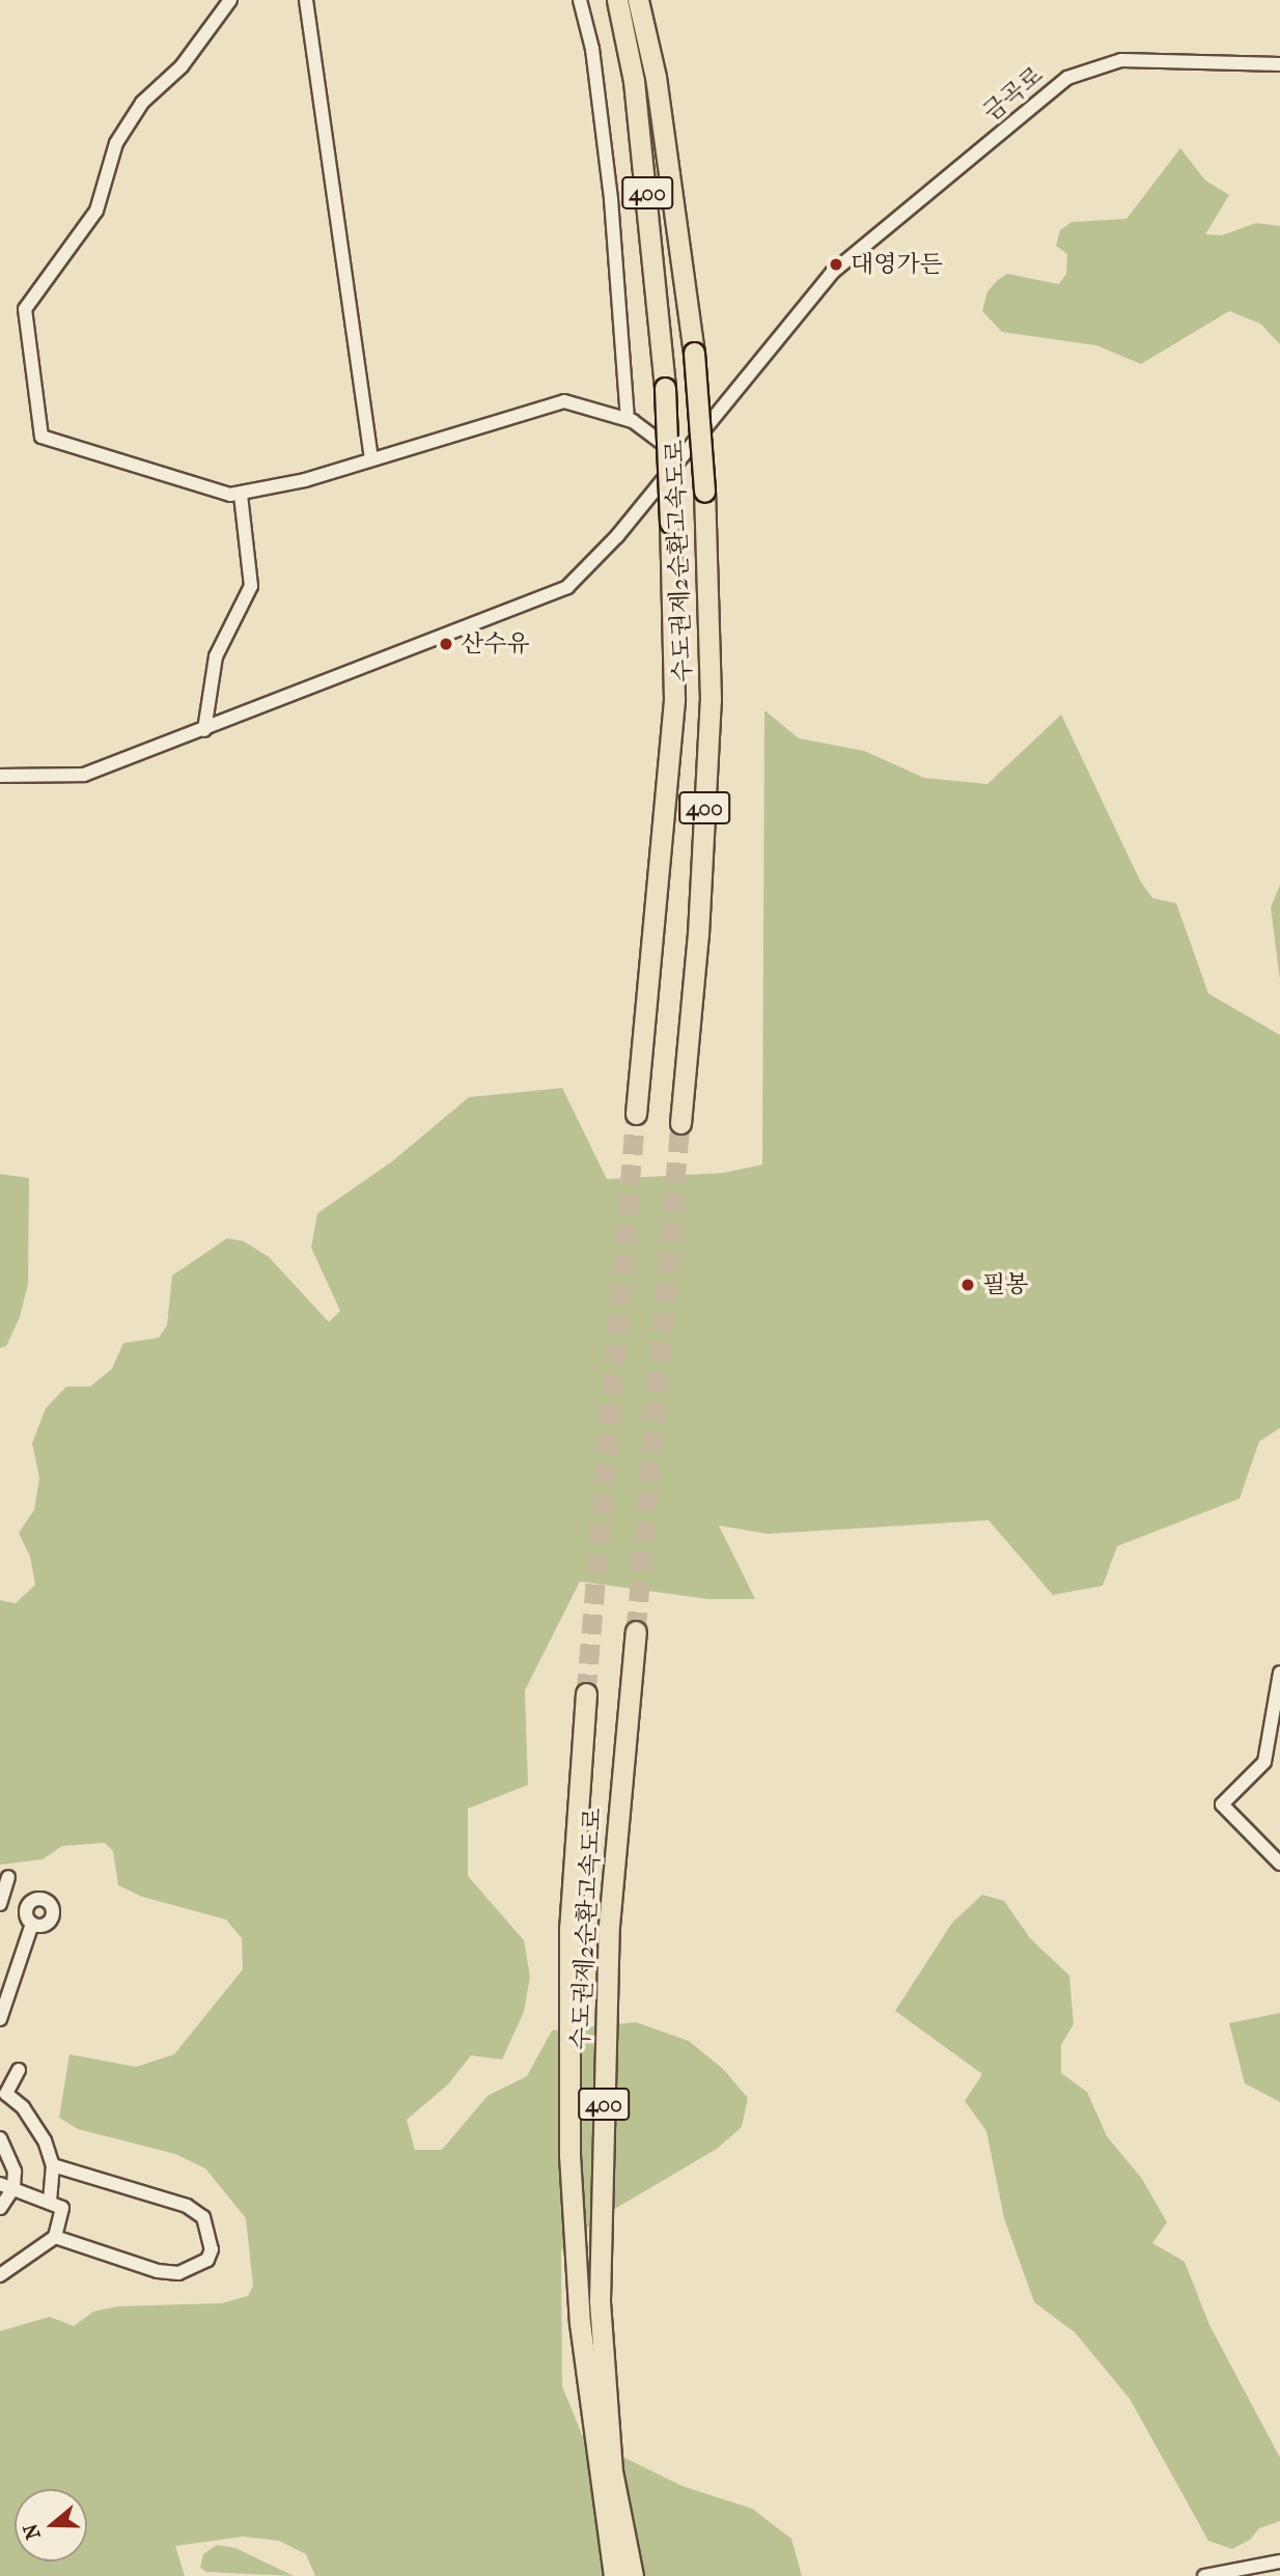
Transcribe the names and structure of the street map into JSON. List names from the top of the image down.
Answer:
{
  "streets": {
    "highway": ["400", "수도권제2순환고속도로"],
    "street": ["금곡로"]
  },
  "places": ["대영가든", "산수유", "필봉"],
  "north": "left"
}
